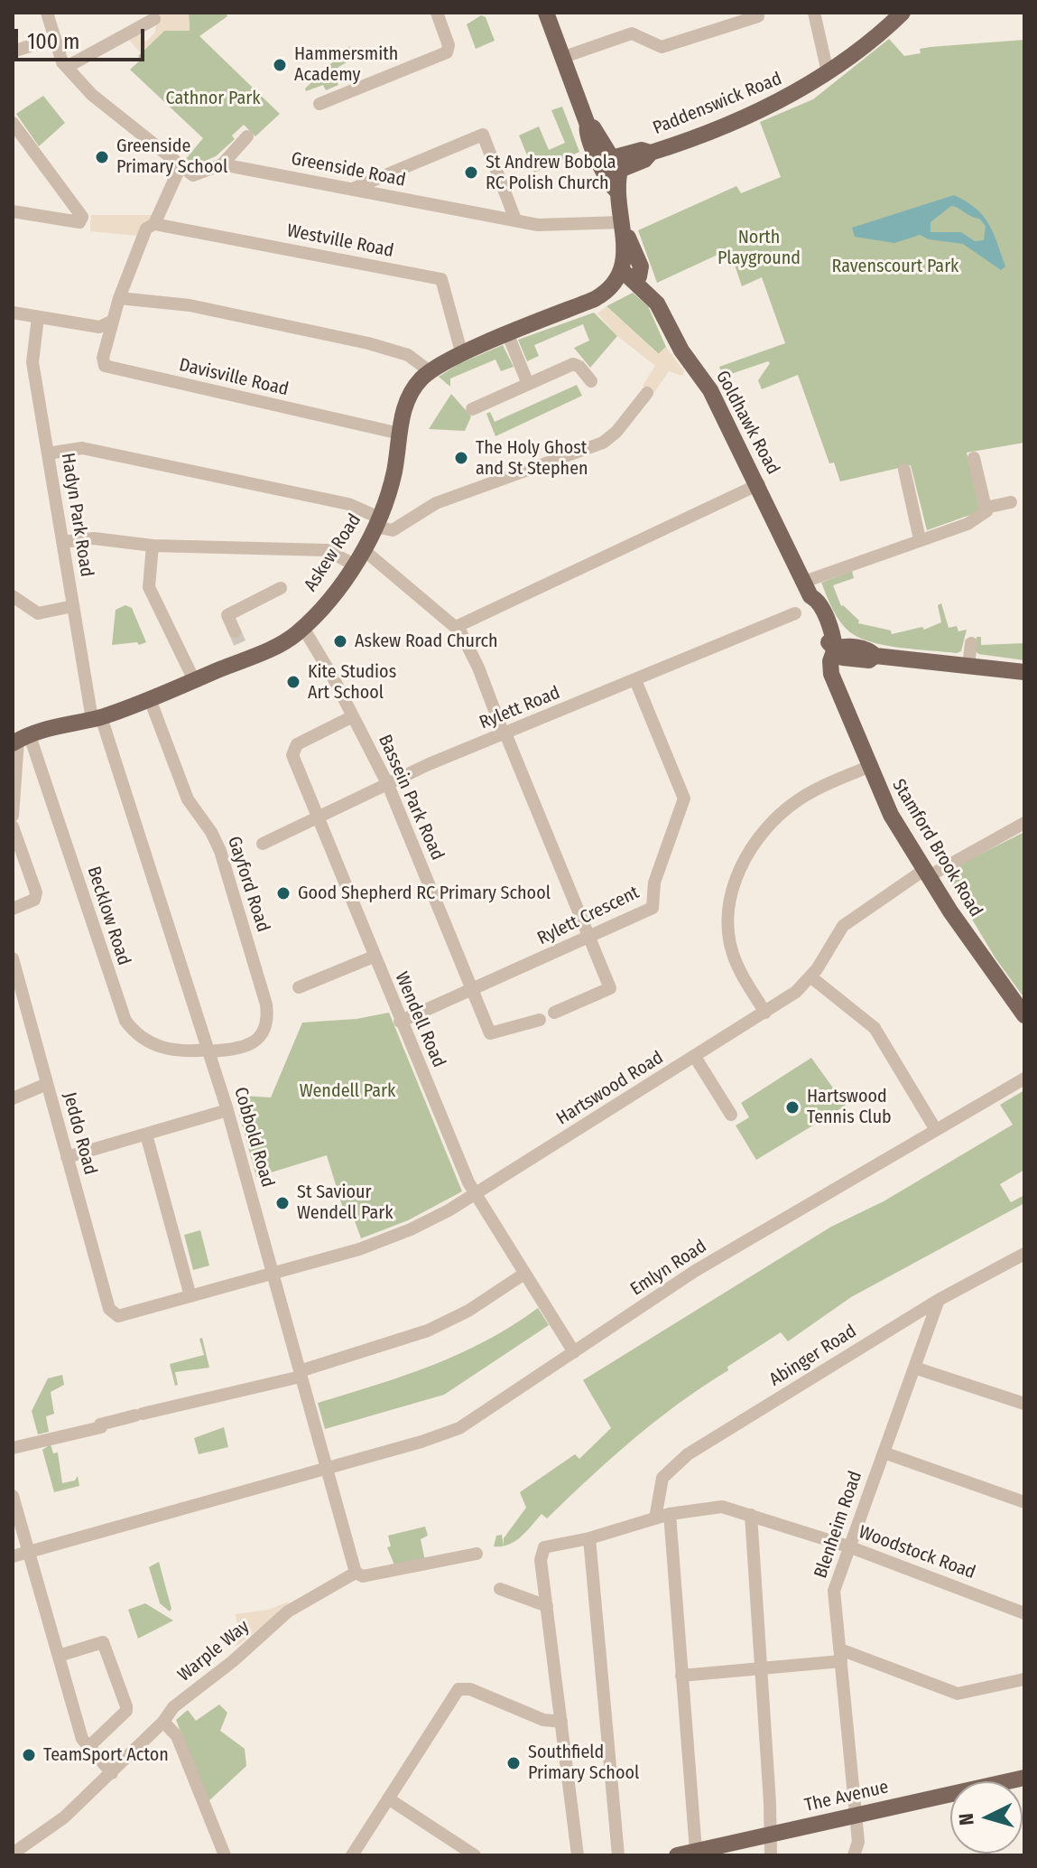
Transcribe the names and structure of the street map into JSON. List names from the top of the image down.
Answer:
{
  "streets": {
    "main road": [
      "Paddenswick Road",
      "Goldhawk Road",
      "Askew Road",
      "Stamford Brook Road",
      "The Avenue"
    ],
    "street": [
      "Greenside Road",
      "Westville Road",
      "Davisville Road",
      "Hadyn Park Road",
      "Rylett Road",
      "Bassein Park Road",
      "Gayford Road",
      "Becklow Road",
      "Rylett Crescent",
      "Wendell Road",
      "Hartswood Road",
      "Jeddo Road",
      "Cobbold Road",
      "Emlyn Road",
      "Abinger Road",
      "Blenheim Road",
      "Woodstock Road",
      "Warple Way"
    ]
  },
  "crossings": [
    ["Westville Road", "Askew Road"],
    ["Davisville Road", "Askew Road"],
    ["Goldhawk Road", "Askew Road"],
    ["Goldhawk Road", "Stamford Brook Road"],
    ["Hadyn Park Road", "Askew Road"],
    ["Hadyn Park Road", "Cobbold Road"],
    ["Askew Road", "Bassein Park Road"],
    ["Askew Road", "Gayford Road"],
    ["Askew Road", "Becklow Road"],
    ["Askew Road", "Cobbold Road"],
    ["Rylett Road", "Bassein Park Road"],
    ["Rylett Road", "Rylett Crescent"],
    ["Rylett Road", "Wendell Road"],
    ["Bassein Park Road", "Rylett Crescent"],
    ["Bassein Park Road", "Wendell Road"],
    ["Stamford Brook Road", "Hartswood Road"],
    ["Gayford Road", "Becklow Road"],
    ["Gayford Road", "Cobbold Road"],
    ["Becklow Road", "Cobbold Road"],
    ["Rylett Crescent", "Wendell Road"],
    ["Wendell Road", "Hartswood Road"],
    ["Wendell Road", "Emlyn Road"],
    ["Hartswood Road", "Jeddo Road"],
    ["Hartswood Road", "Cobbold Road"],
    ["Cobbold Road", "Emlyn Road"],
    ["Cobbold Road", "Warple Way"],
    ["Abinger Road", "Blenheim Road"],
    ["Abinger Road", "Woodstock Road"],
    ["Blenheim Road", "Woodstock Road"],
    ["Blenheim Road", "The Avenue"]
  ],
  "parks": [
    "Cathnor Park",
    "North Playground",
    "Ravenscourt Park",
    "Wendell Park"
  ],
  "places": [
    "Hammersmith Academy",
    "Greenside Primary School",
    "St Andrew Bobola RC Polish Church",
    "The Holy Ghost and St Stephen",
    "Askew Road Church",
    "Kite Studios Art School",
    "Good Shepherd RC Primary School",
    "Hartswood Tennis Club",
    "St Saviour Wendell Park",
    "TeamSport Acton",
    "Southfield Primary School"
  ],
  "scale_bar": "100 m",
  "north": "left"
}
